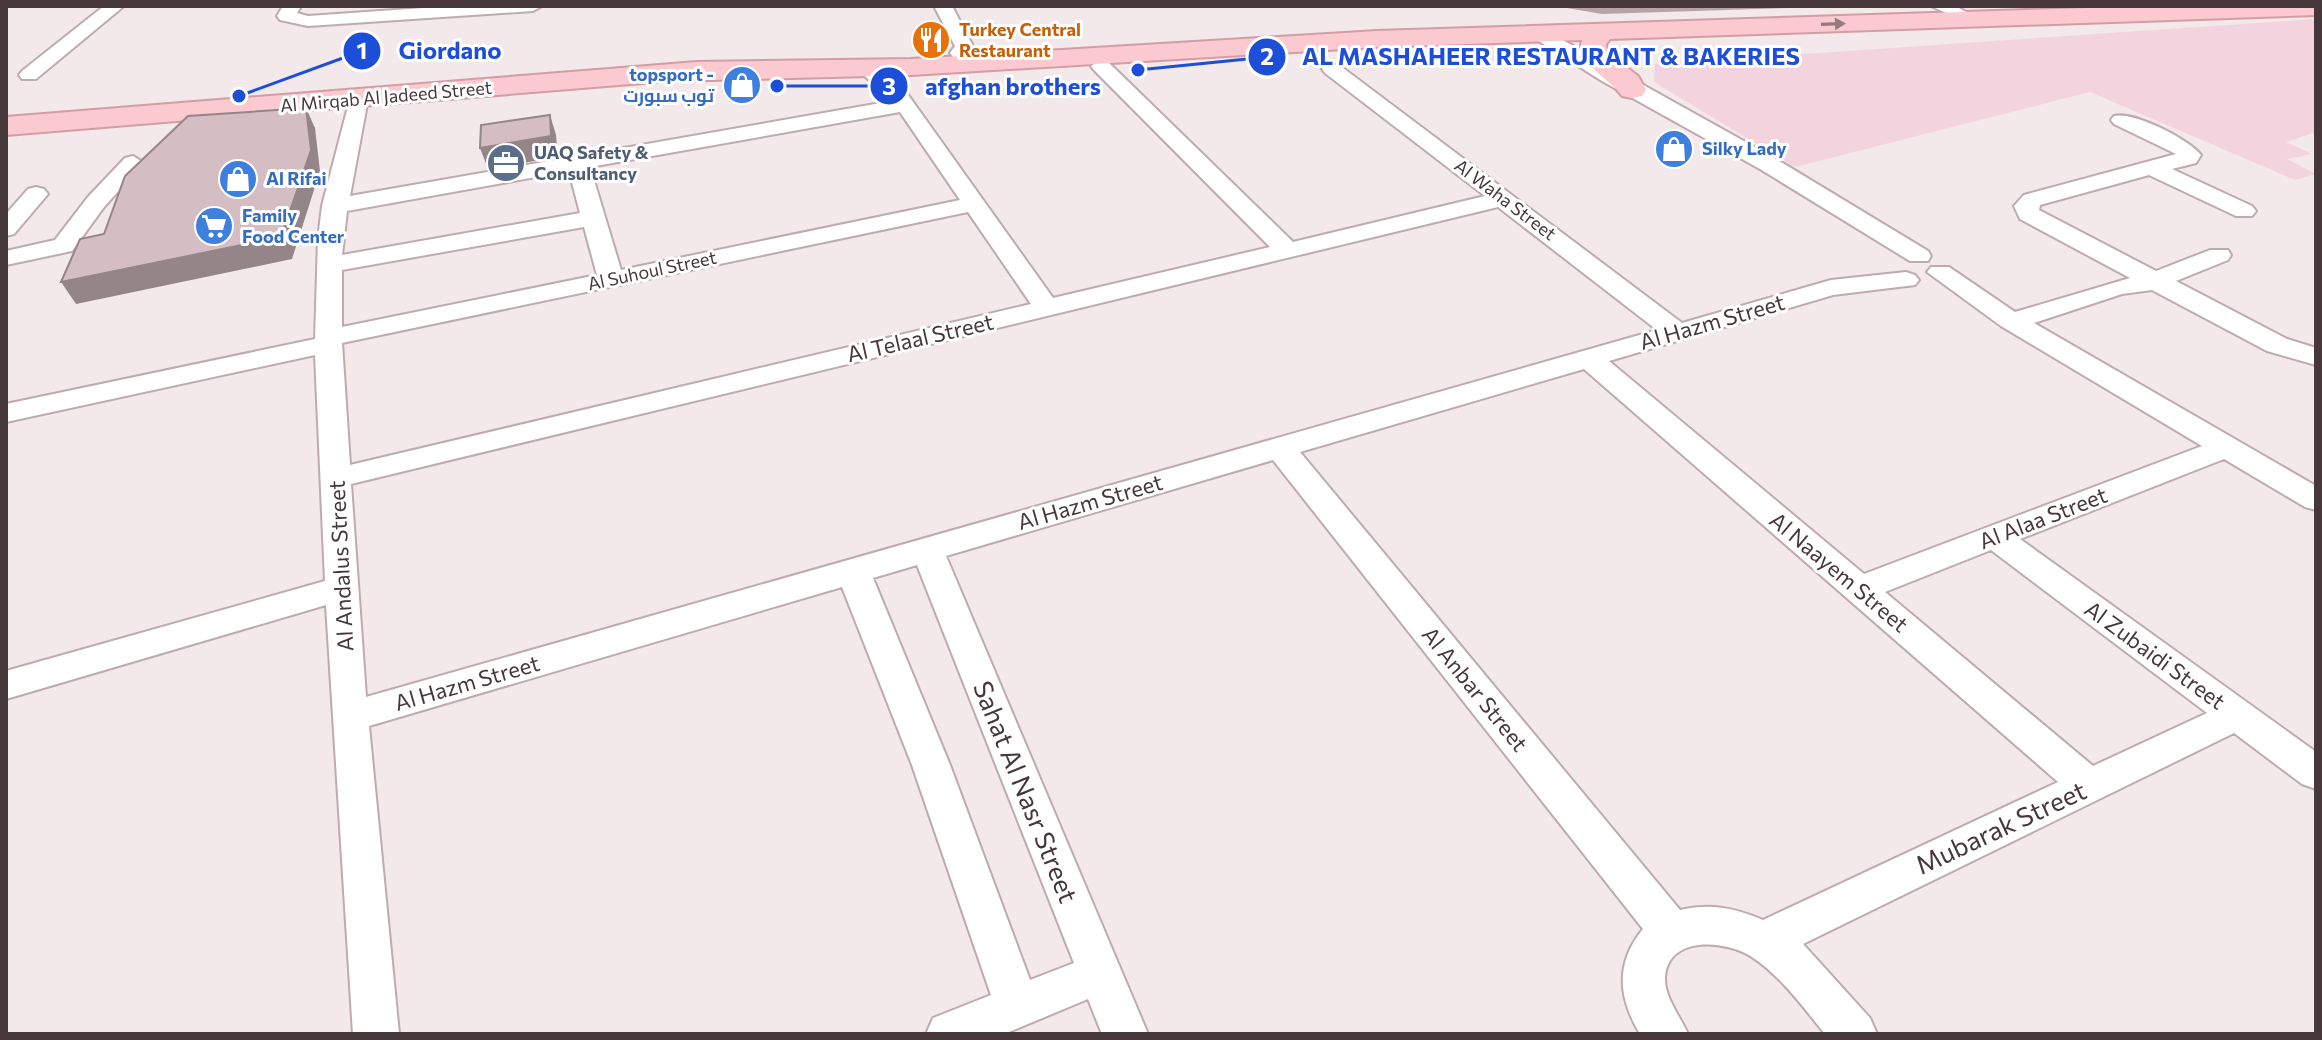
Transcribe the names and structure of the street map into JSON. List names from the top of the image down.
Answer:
{
  "streets": {
    "street": [
      "Al Mirqab Al Jadeed Street",
      "Al Waha Street",
      "Al Suhoul Street",
      "Al Hazm Street",
      "Al Telaal Street",
      "Al Alaa Street",
      "Al Andalus Street",
      "Al Naayem Street",
      "Al Zubaidi Street",
      "Al Anbar Street",
      "Sahat Al Nasr Street",
      "Mubarak Street"
    ]
  },
  "crossings": [
    ["Al Mirqab Al Jadeed Street", "Al Andalus Street"],
    ["Al Waha Street", "Al Hazm Street"],
    ["Al Waha Street", "Al Telaal Street"],
    ["Al Suhoul Street", "Al Andalus Street"],
    ["Al Hazm Street", "Al Andalus Street"],
    ["Al Hazm Street", "Al Naayem Street"],
    ["Al Hazm Street", "Al Anbar Street"],
    ["Al Hazm Street", "Sahat Al Nasr Street"],
    ["Al Telaal Street", "Al Andalus Street"],
    ["Al Alaa Street", "Al Naayem Street"],
    ["Al Alaa Street", "Al Zubaidi Street"],
    ["Al Naayem Street", "Mubarak Street"],
    ["Al Zubaidi Street", "Mubarak Street"]
  ],
  "places": {
    "restaurant": ["Turkey Central Restaurant"],
    "other": ["AL MASHAHEER RESTAURANT & BAKERIES", "afghan brothers", "Giordano"],
    "shop": ["topsport - توب سبورت", "Silky Lady", "Al Rifai"],
    "office": ["UAQ Safety & Consultancy"],
    "supermarket": ["Family Food Center"]
  }
}
